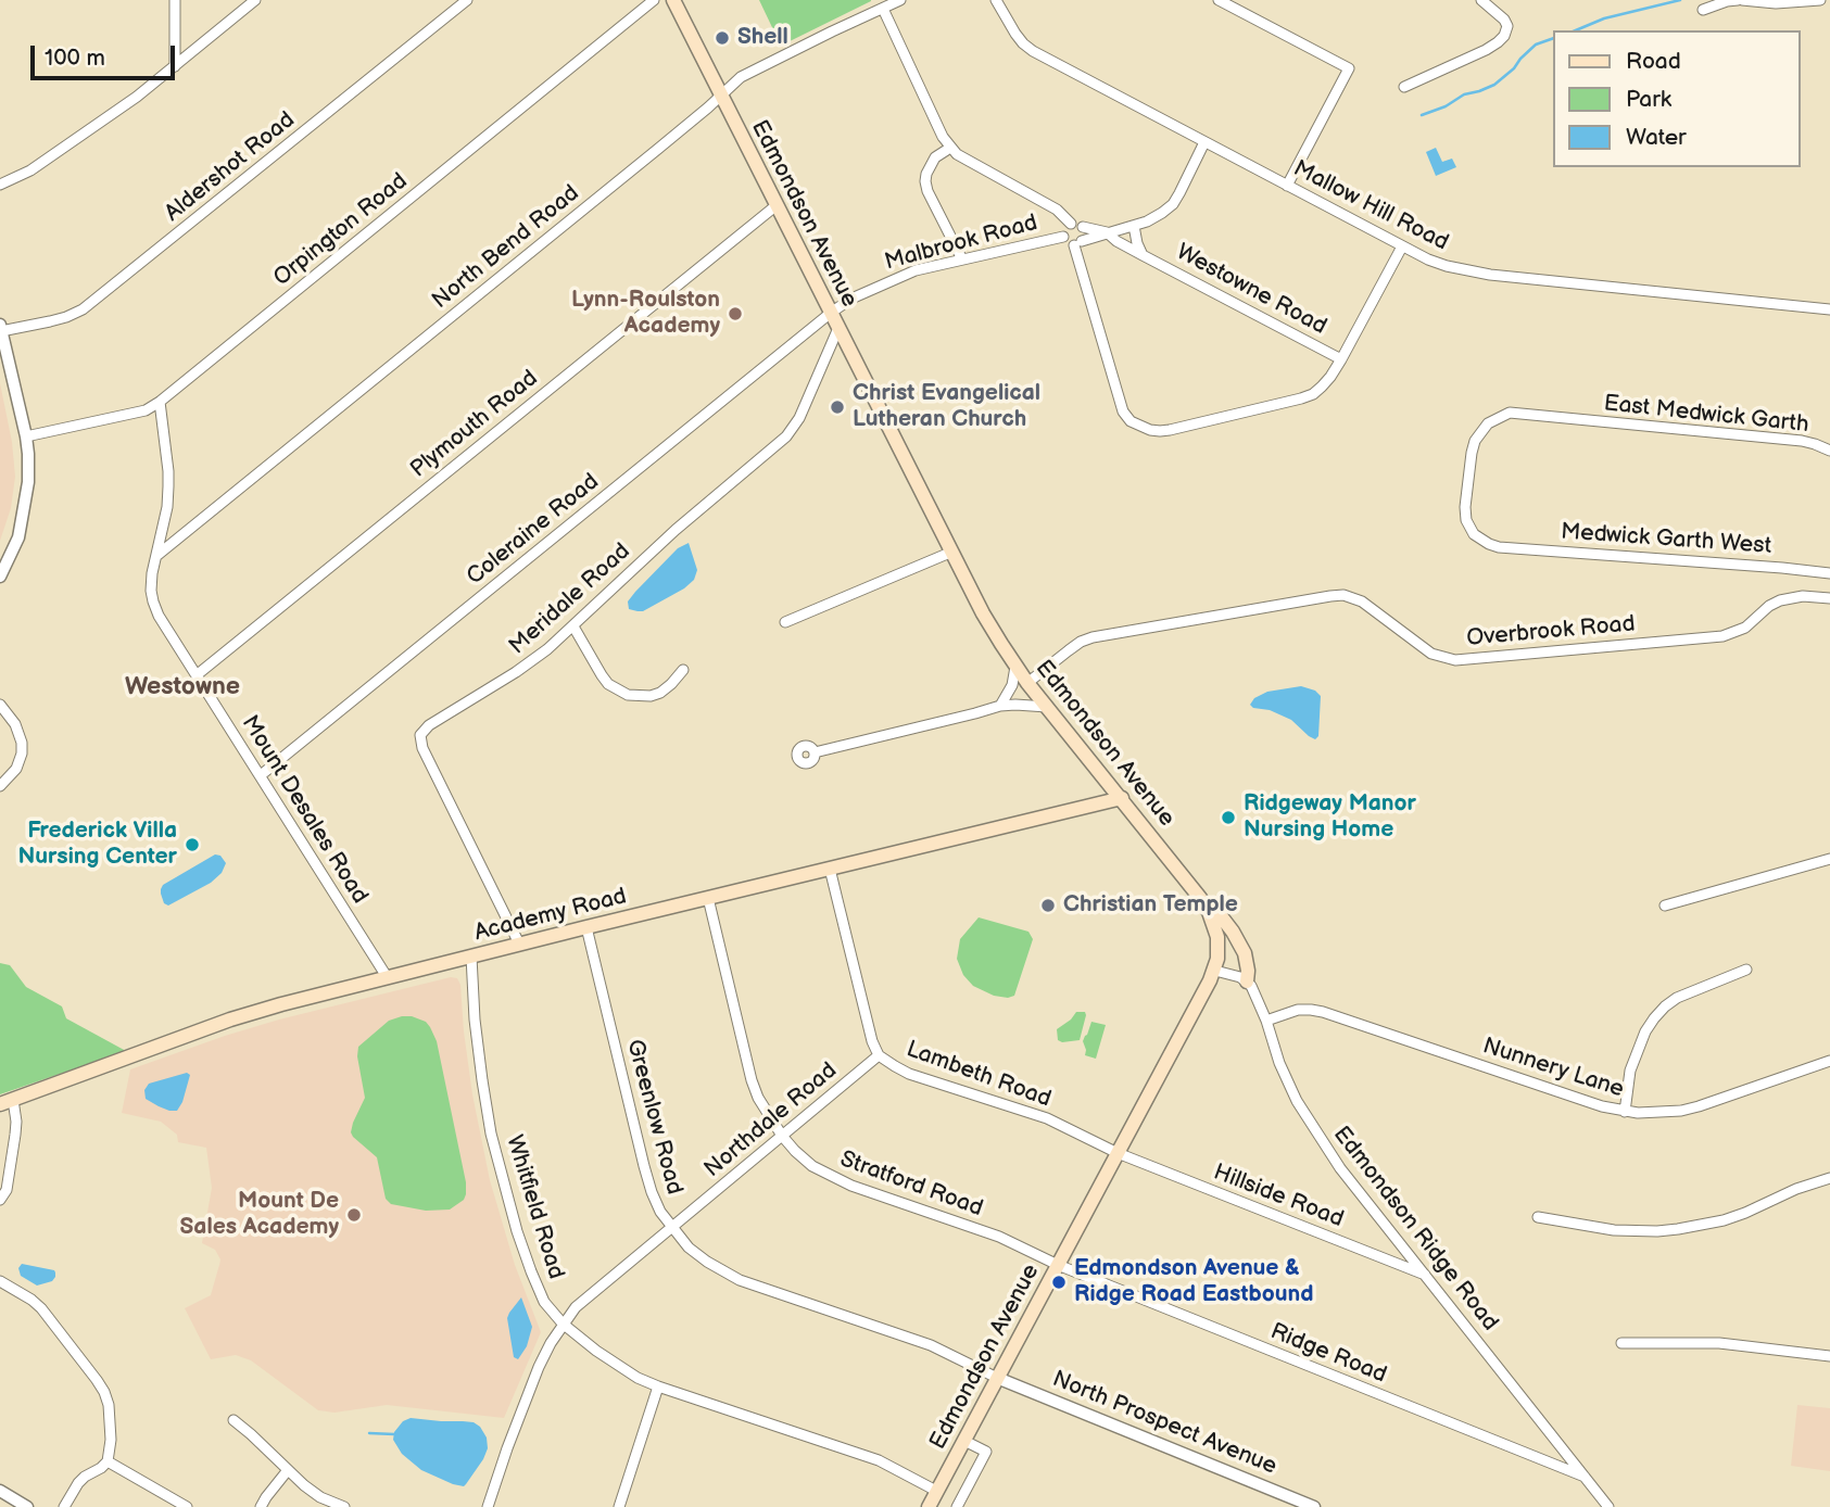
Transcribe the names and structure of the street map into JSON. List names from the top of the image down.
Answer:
{
  "streets": {
    "main road": ["Edmondson Avenue", "Academy Road"],
    "street": [
      "Aldershot Road",
      "Mallow Hill Road",
      "Orpington Road",
      "Malbrook Road",
      "North Bend Road",
      "Westowne Road",
      "East Medwick Garth",
      "Plymouth Road",
      "Coleraine Road",
      "Medwick Garth West",
      "Meridale Road",
      "Overbrook Road",
      "Mount Desales Road",
      "Nunnery Lane",
      "Lambeth Road",
      "Greenlow Road",
      "Northdale Road",
      "Stratford Road",
      "Hillside Road",
      "Whitfield Road",
      "Edmondson Ridge Road",
      "Ridge Road",
      "North Prospect Avenue"
    ]
  },
  "crossings": [
    ["Edmondson Avenue", "Malbrook Road"],
    ["Edmondson Avenue", "North Bend Road"],
    ["Edmondson Avenue", "Plymouth Road"],
    ["Edmondson Avenue", "Coleraine Road"],
    ["Edmondson Avenue", "Meridale Road"],
    ["Edmondson Avenue", "Overbrook Road"],
    ["Edmondson Avenue", "Academy Road"],
    ["Edmondson Avenue", "Lambeth Road"],
    ["Edmondson Avenue", "Greenlow Road"],
    ["Edmondson Avenue", "Stratford Road"],
    ["Edmondson Avenue", "Hillside Road"],
    ["Edmondson Avenue", "Whitfield Road"],
    ["Edmondson Avenue", "Ridge Road"],
    ["Edmondson Avenue", "North Prospect Avenue"],
    ["Orpington Road", "Mount Desales Road"],
    ["Malbrook Road", "Coleraine Road"],
    ["North Bend Road", "Mount Desales Road"],
    ["East Medwick Garth", "Medwick Garth West"],
    ["Plymouth Road", "Mount Desales Road"],
    ["Coleraine Road", "Mount Desales Road"],
    ["Meridale Road", "Academy Road"],
    ["Mount Desales Road", "Academy Road"],
    ["Academy Road", "Lambeth Road"],
    ["Academy Road", "Greenlow Road"],
    ["Academy Road", "Stratford Road"],
    ["Academy Road", "Whitfield Road"],
    ["Nunnery Lane", "Edmondson Ridge Road"],
    ["Lambeth Road", "Northdale Road"],
    ["Lambeth Road", "Hillside Road"],
    ["Greenlow Road", "Northdale Road"],
    ["Greenlow Road", "North Prospect Avenue"],
    ["Northdale Road", "Stratford Road"],
    ["Northdale Road", "Whitfield Road"],
    ["Stratford Road", "Ridge Road"],
    ["Hillside Road", "Edmondson Ridge Road"],
    ["Edmondson Ridge Road", "Ridge Road"]
  ],
  "districts": ["Westowne"],
  "places": [
    "Shell",
    "Lynn-Roulston Academy",
    "Christ Evangelical Lutheran Church",
    "Ridgeway Manor Nursing Home",
    "Frederick Villa Nursing Center",
    "Christian Temple",
    "Mount De Sales Academy",
    "Edmondson Avenue & Ridge Road Eastbound"
  ],
  "legend": ["Road", "Park", "Water"],
  "scale_bar": "100 m"
}
